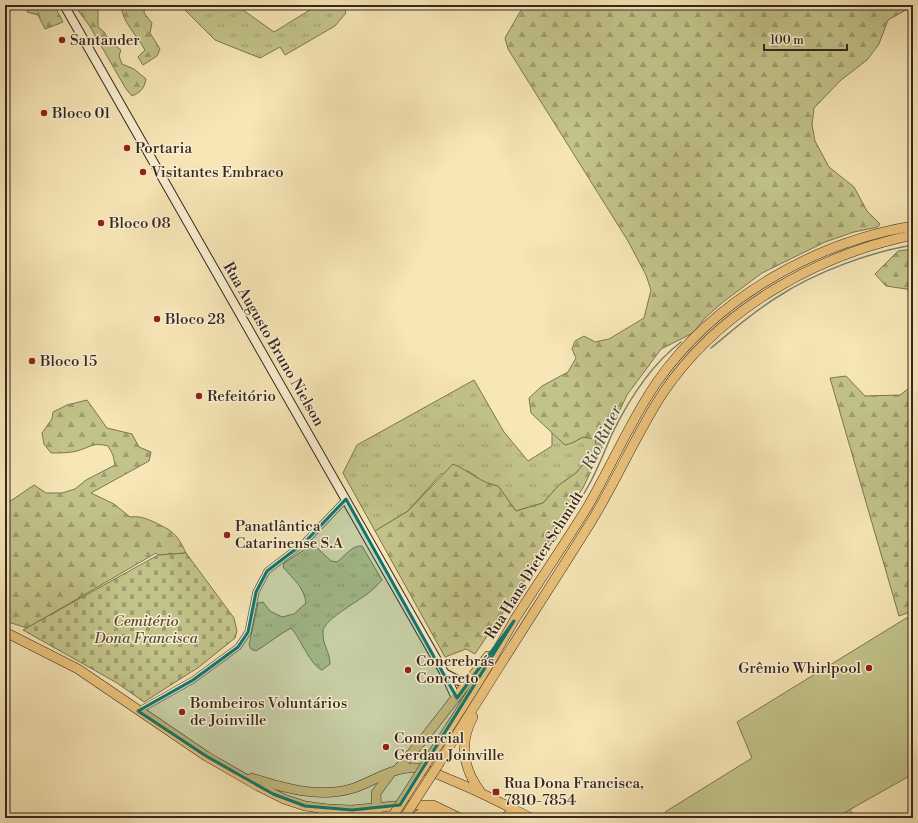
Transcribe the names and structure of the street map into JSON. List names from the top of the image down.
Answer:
{
  "streets": {
    "main road": ["Rua Augusto Bruno Nielson", "Rua Hans Dieter Schmidt"]
  },
  "water": ["Rio Ritter"],
  "parks": ["Cemitério Dona Francisca"],
  "places": {
    "other": [
      "Santander",
      "Bloco 01",
      "Portaria",
      "Visitantes Embraco",
      "Bloco 08",
      "Bloco 28",
      "Bloco 15",
      "Refeitório",
      "Panatlântica Catarinense S.A",
      "Grêmio Whirlpool",
      "Concrebrás Concreto",
      "Bombeiros Voluntários de Joinville",
      "Comercial Gerdau Joinville"
    ],
    "transit": ["Rua Dona Francisca, 7810-7854"]
  },
  "scale_bar": "100 m"
}
